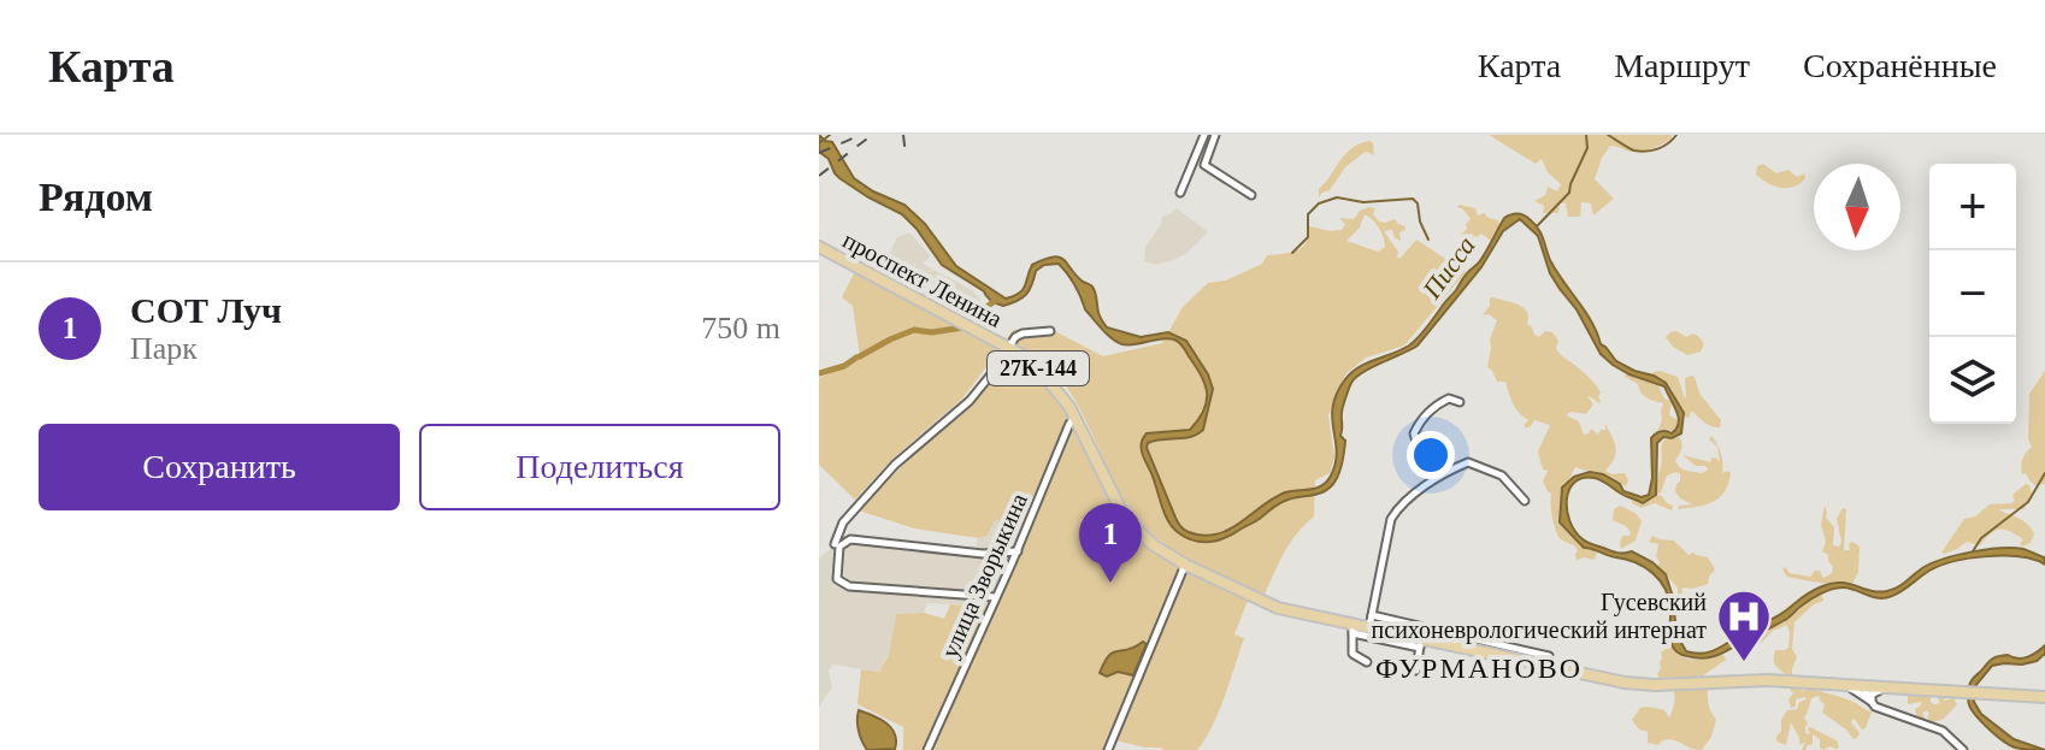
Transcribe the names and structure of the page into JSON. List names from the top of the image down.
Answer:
{
  "streets": {
    "main road": ["проспект Ленина", "27К-144"],
    "street": ["улица Зворыкина"]
  },
  "crossings": [
    ["проспект Ленина", "27К-144"],
    ["проспект Ленина", "улица Зворыкина"]
  ],
  "districts": ["ФУРМАНОВО"],
  "water": ["Писса"],
  "places": {
    "hospital": ["Гусевский психоневрологический интернат"]
  },
  "north": "bottom",
  "page": {
    "header": "Карта",
    "nav": ["Карта", "Маршрут", "Сохранённые"],
    "heading": "Рядом",
    "map_buttons": ["+", "−"],
    "list": [
      {
        "mark": "1",
        "name": "СОТ Луч",
        "note": "Парк",
        "value": "750 m"
      }
    ],
    "buttons": ["Сохранить", "Поделиться"],
    "pins": "1"
  }
}
